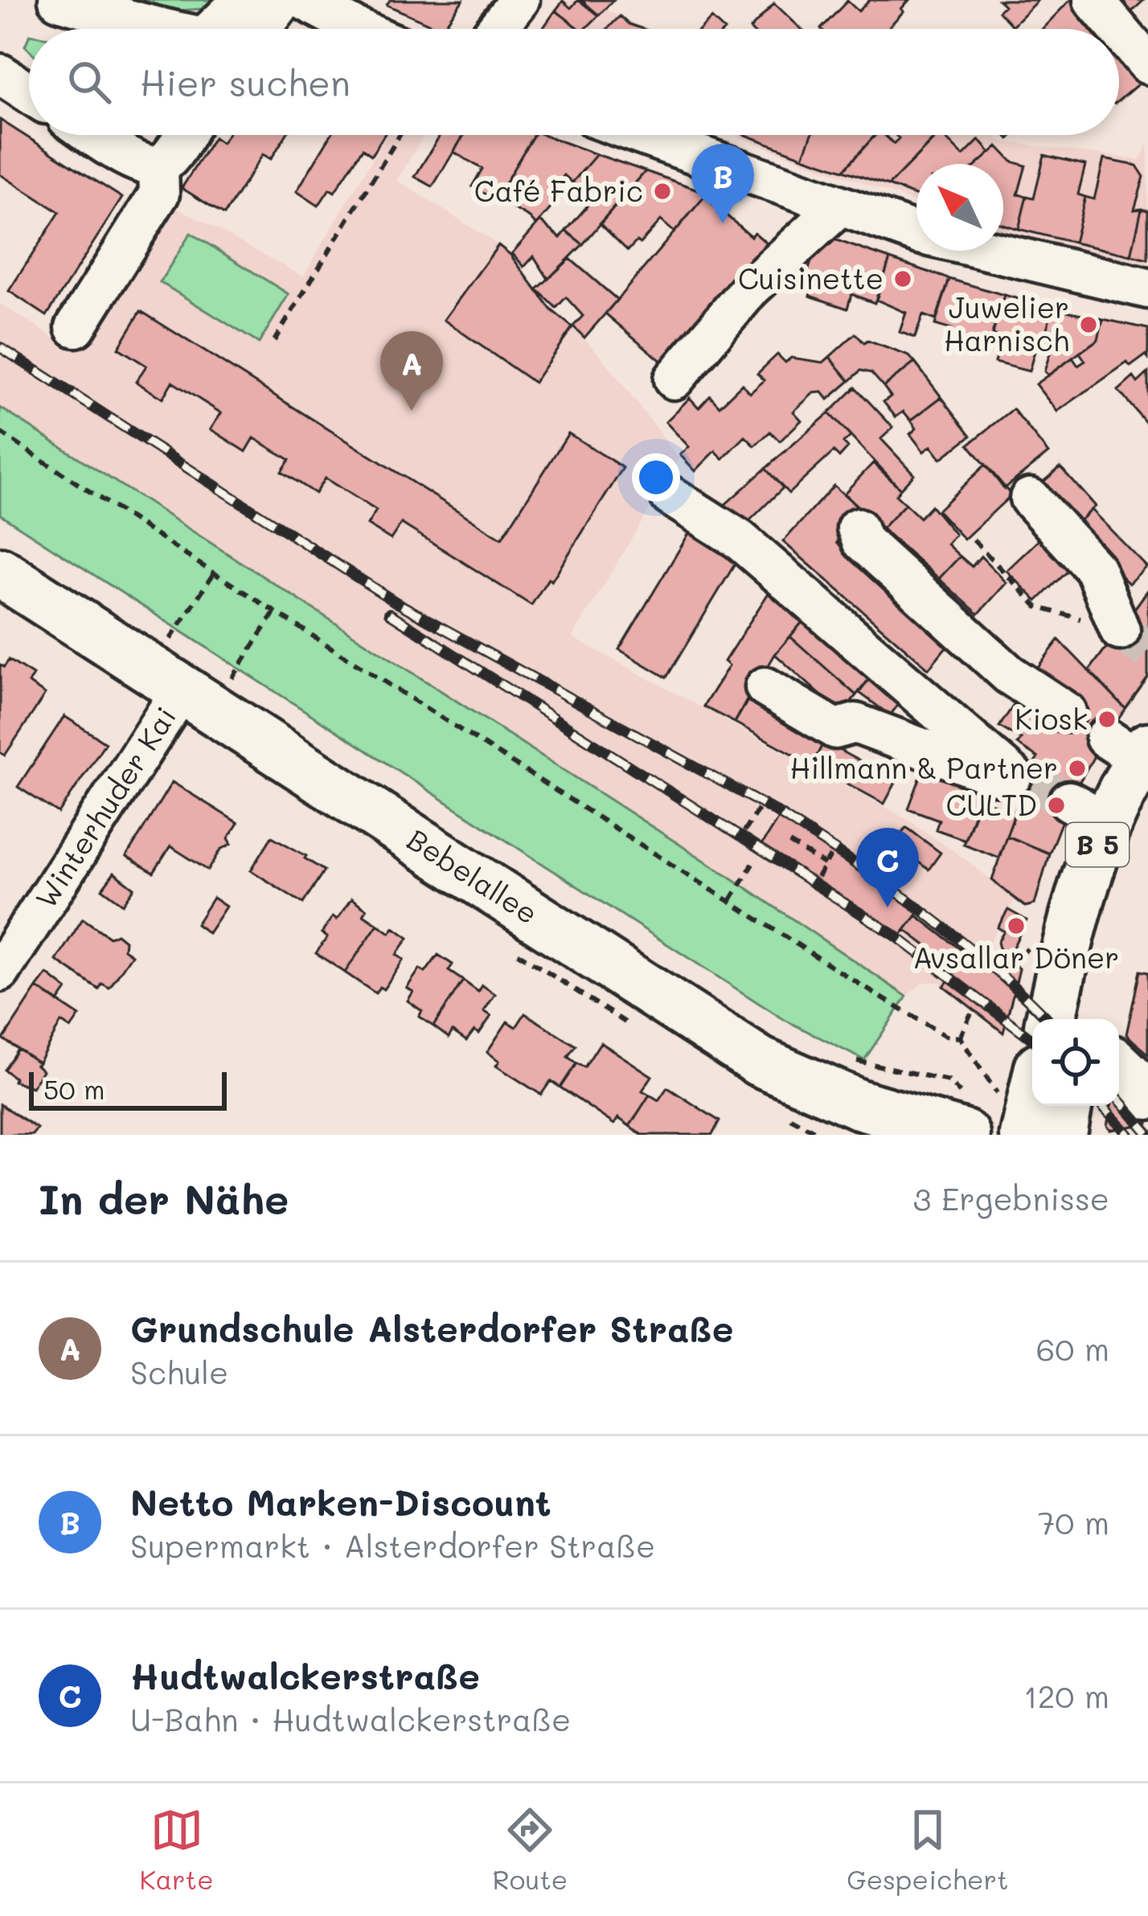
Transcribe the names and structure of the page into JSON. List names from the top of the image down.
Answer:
{
  "streets": {
    "main road": ["B 5", "Bebelallee"],
    "street": ["Winterhuder Kai"]
  },
  "crossings": [
    ["Winterhuder Kai", "Bebelallee"]
  ],
  "places": [
    "Café Fabric",
    "Cuisinette",
    "Juwelier Harnisch",
    "Kiosk",
    "Hillmann & Partner",
    "CULTD",
    "Avsallar Döner"
  ],
  "scale_bar": "50 m",
  "north": "top left",
  "page": {
    "search": "Hier suchen",
    "pins": ["B", "A", "C"],
    "scale": "50 m",
    "heading": ["In der Nähe", "3 Ergebnisse"],
    "list": [
      {
        "mark": "A",
        "name": "Grundschule Alsterdorfer Straße",
        "note": "Schule",
        "value": "60 m"
      },
      {
        "mark": "B",
        "name": "Netto Marken-Discount",
        "note": "Supermarkt · Alsterdorfer Straße",
        "value": "70 m"
      },
      {
        "mark": "C",
        "name": "Hudtwalckerstraße",
        "note": "U-Bahn · Hudtwalckerstraße",
        "value": "120 m"
      }
    ],
    "nav": ["Karte", "Route", "Gespeichert"]
  }
}
